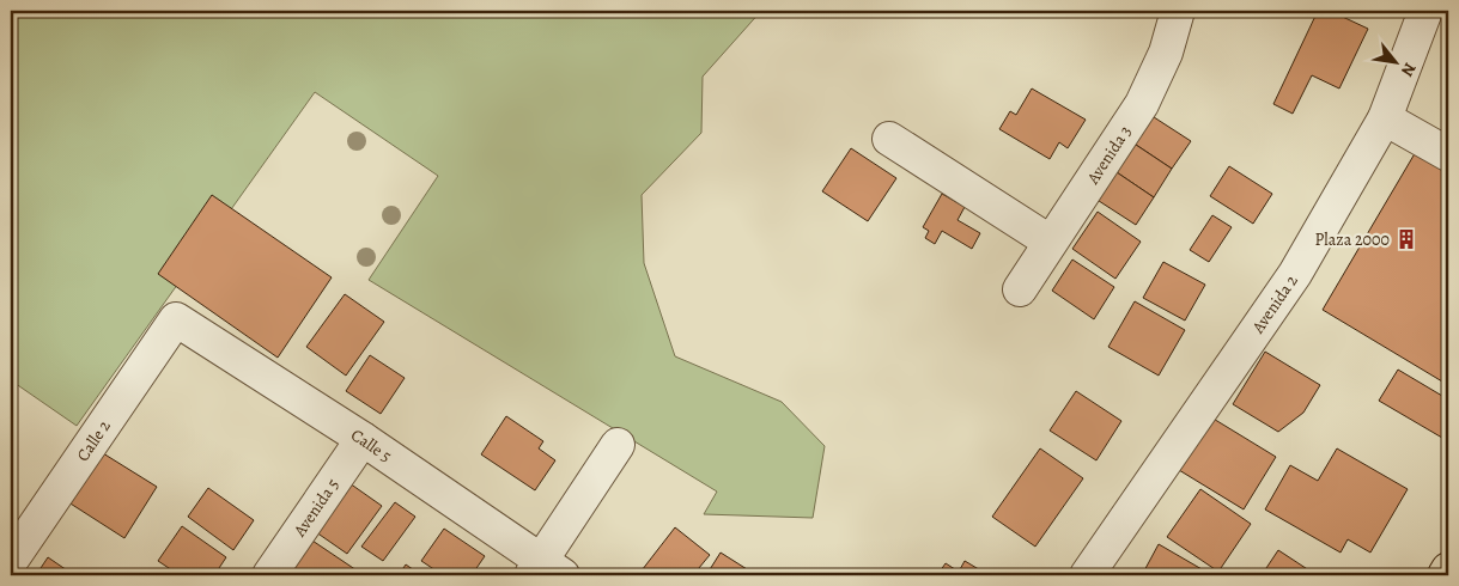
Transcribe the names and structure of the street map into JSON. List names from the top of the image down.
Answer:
{
  "streets": {
    "street": [
      "Avenida 3",
      "Avenida 2",
      "Calle 2",
      "Calle 5",
      "Avenida 5"
    ]
  },
  "crossings": [
    ["Calle 2", "Calle 5"],
    ["Calle 5", "Avenida 5"]
  ],
  "places": {
    "building": ["Plaza 2000"]
  },
  "north": "bottom right"
}
